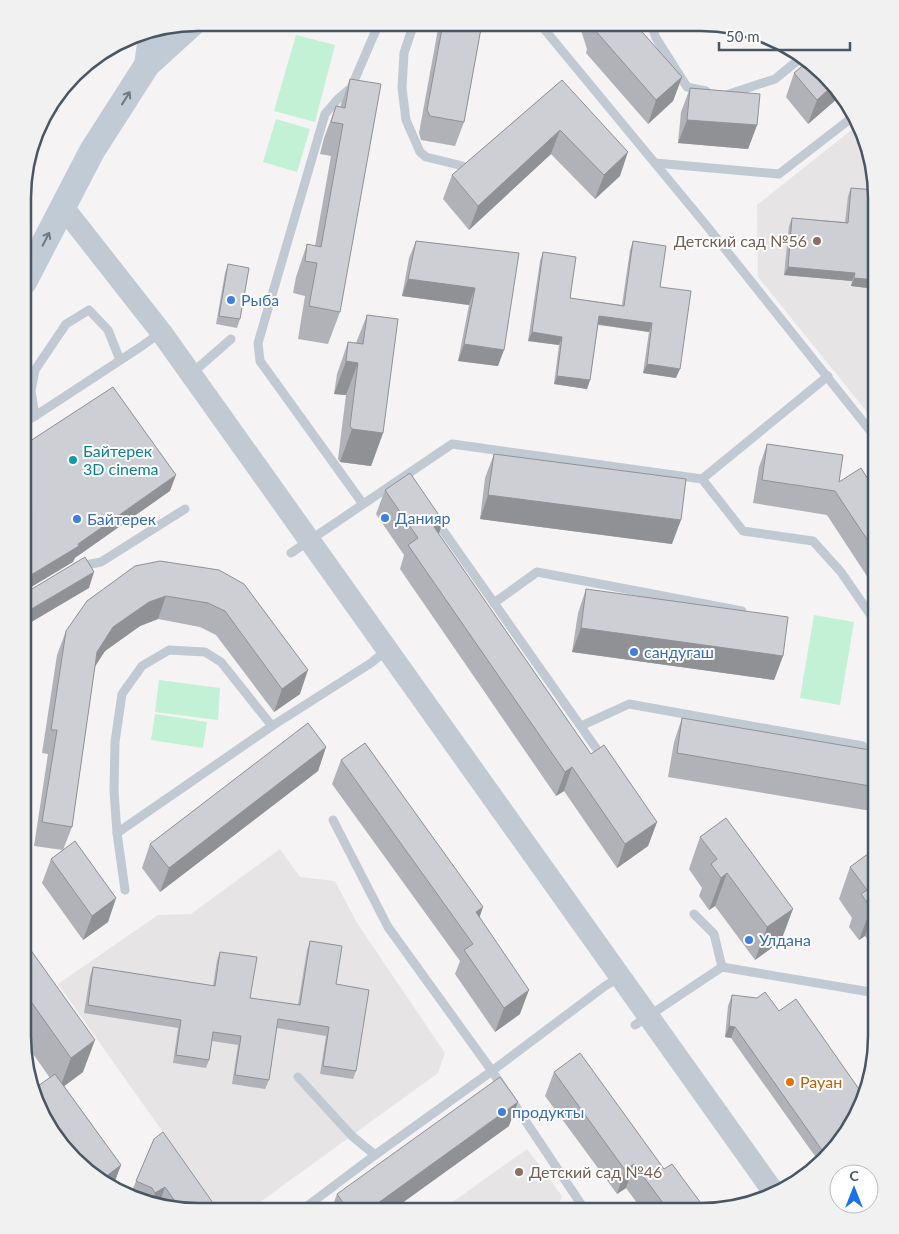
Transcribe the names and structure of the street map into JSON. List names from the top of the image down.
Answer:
{
  "places": [
    "Детский сад №56",
    "Рыба",
    "Байтерек 3D cinema",
    "Данияр",
    "Байтерек",
    "сандугаш",
    "Улдана",
    "Рауан",
    "продукты",
    "Детский сад №46"
  ],
  "scale_bar": "50 m",
  "north": "top"
}
